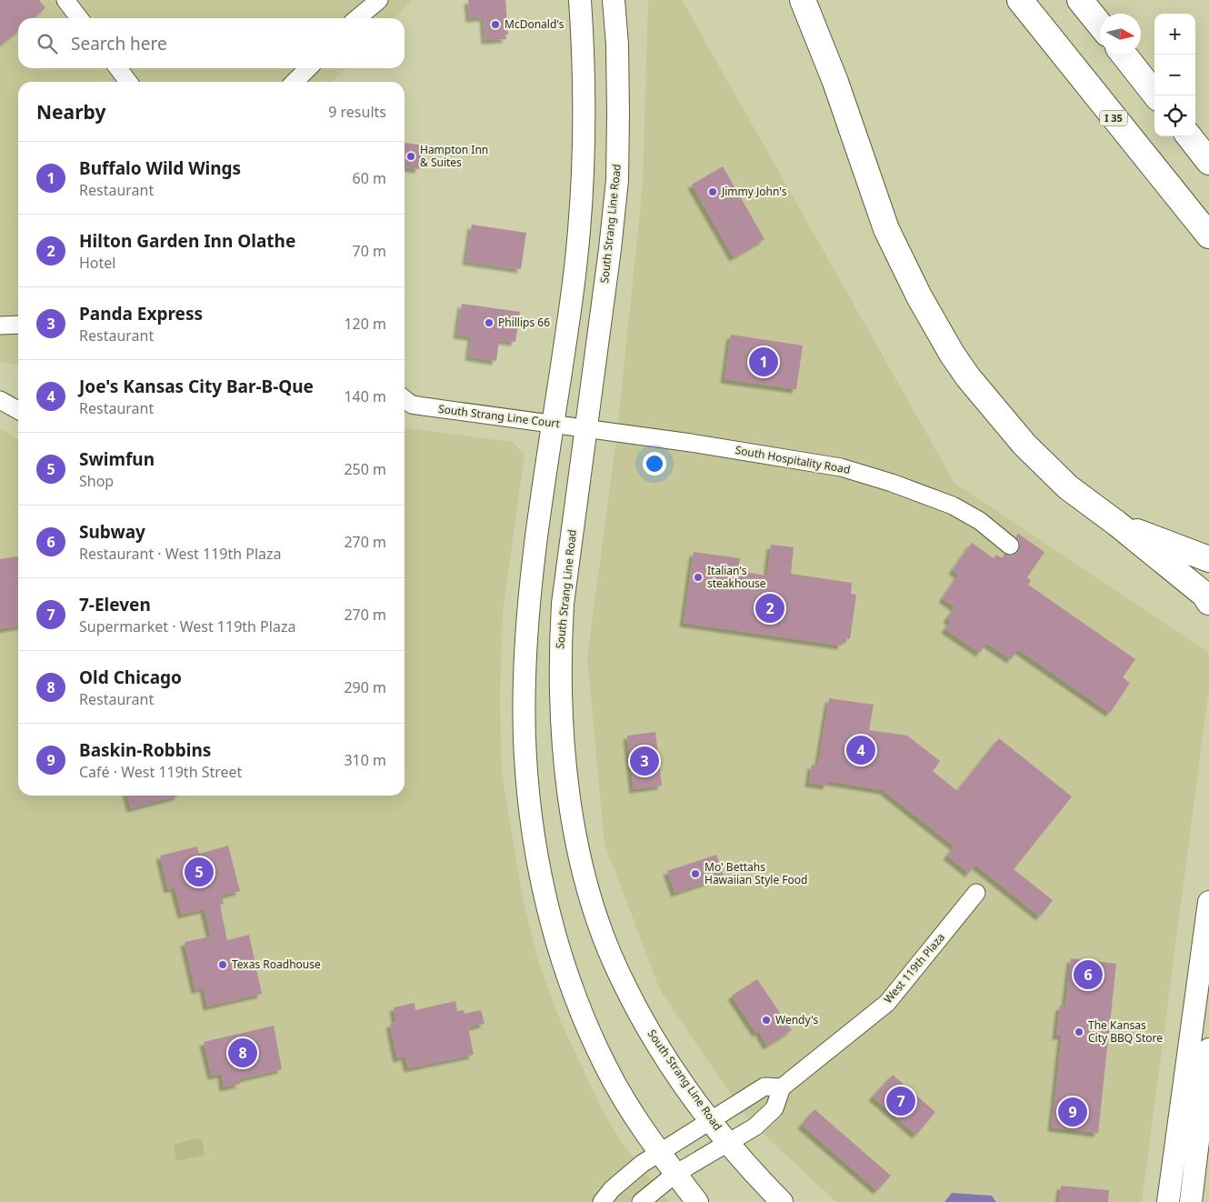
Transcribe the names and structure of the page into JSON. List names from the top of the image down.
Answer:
{
  "streets": {
    "highway": ["I 35"],
    "main road": ["South Strang Line Road"],
    "street": ["South Strang Line Court", "South Hospitality Road", "West 119th Plaza"]
  },
  "crossings": [
    ["South Strang Line Road", "South Strang Line Court"],
    ["South Strang Line Road", "South Hospitality Road"],
    ["South Strang Line Road", "West 119th Plaza"],
    ["South Strang Line Court", "South Hospitality Road"]
  ],
  "places": [
    "McDonald's",
    "Hampton Inn & Suites",
    "Jimmy John's",
    "Phillips 66",
    "Italian's steakhouse",
    "Mo' Bettahs Hawaiian Style Food",
    "Texas Roadhouse",
    "Wendy's",
    "The Kansas City BBQ Store"
  ],
  "north": "right",
  "page": {
    "map_buttons": ["+", "−"],
    "search": "Search here",
    "heading": ["Nearby", "9 results"],
    "list": [
      {
        "mark": "1",
        "name": "Buffalo Wild Wings",
        "note": "Restaurant",
        "value": "60 m"
      },
      {
        "mark": "2",
        "name": "Hilton Garden Inn Olathe",
        "note": "Hotel",
        "value": "70 m"
      },
      {
        "mark": "3",
        "name": "Panda Express",
        "note": "Restaurant",
        "value": "120 m"
      },
      {
        "mark": "4",
        "name": "Joe's Kansas City Bar-B-Que",
        "note": "Restaurant",
        "value": "140 m"
      },
      {
        "mark": "5",
        "name": "Swimfun",
        "note": "Shop",
        "value": "250 m"
      },
      {
        "mark": "6",
        "name": "Subway",
        "note": "Restaurant · West 119th Plaza",
        "value": "270 m"
      },
      {
        "mark": "7",
        "name": "7-Eleven",
        "note": "Supermarket · West 119th Plaza",
        "value": "270 m"
      },
      {
        "mark": "8",
        "name": "Old Chicago",
        "note": "Restaurant",
        "value": "290 m"
      },
      {
        "mark": "9",
        "name": "Baskin-Robbins",
        "note": "Café · West 119th Street",
        "value": "310 m"
      }
    ],
    "pins": [
      "1",
      "2",
      "4",
      "3",
      "5",
      "6",
      "8",
      "7",
      "9"
    ]
  }
}
